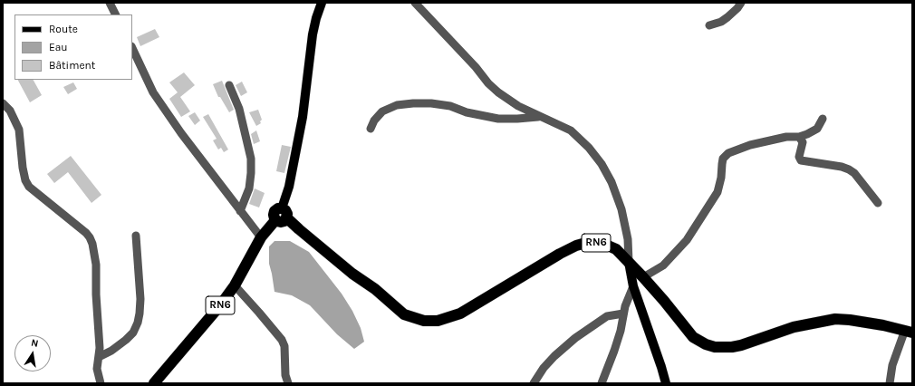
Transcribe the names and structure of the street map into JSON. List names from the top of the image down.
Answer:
{
  "streets": {
    "highway": ["RN6"]
  },
  "legend": ["Route", "Eau", "Bâtiment"],
  "north": "top"
}
